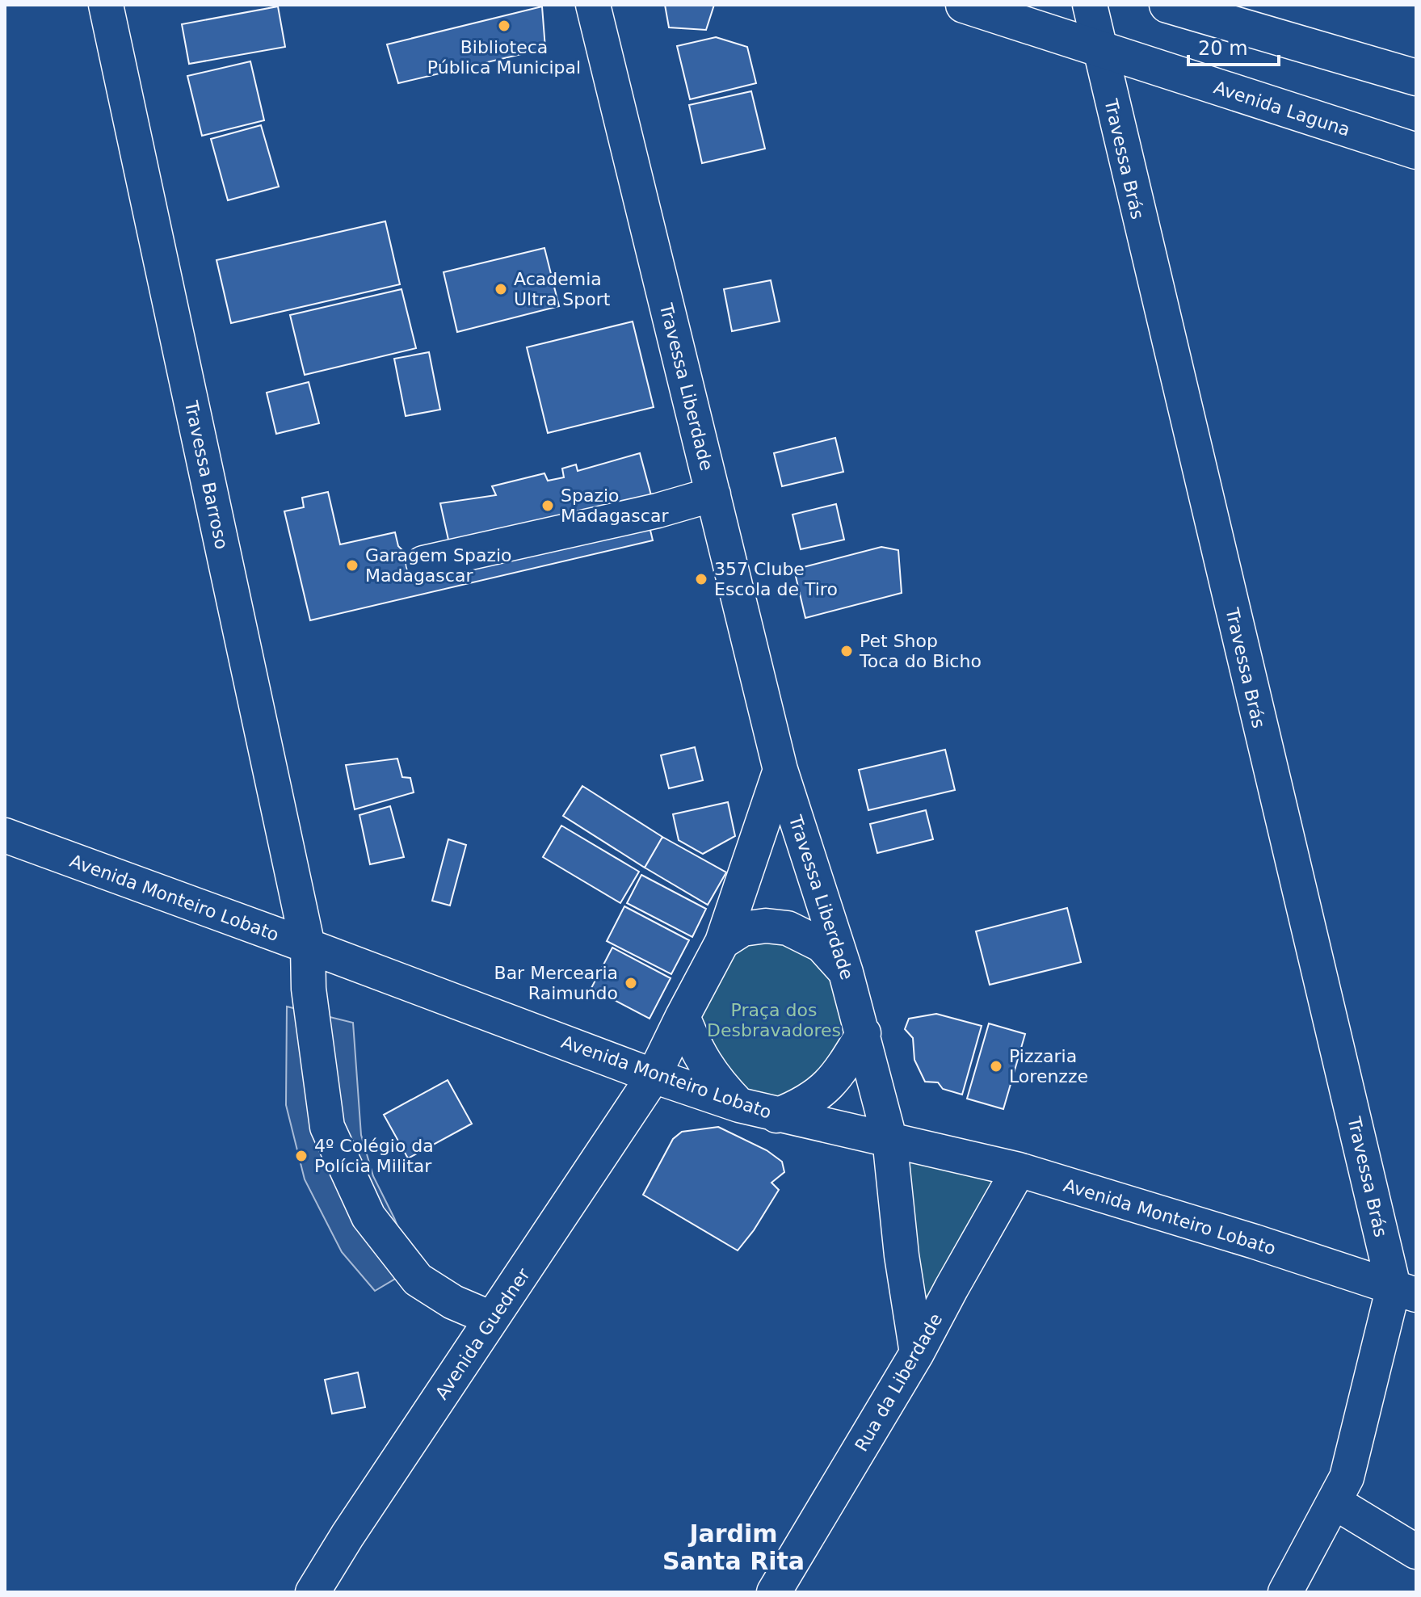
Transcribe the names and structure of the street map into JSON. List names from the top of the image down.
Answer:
{
  "streets": {
    "main road": ["Avenida Laguna"],
    "street": [
      "Travessa Brás",
      "Travessa Liberdade",
      "Travessa Barroso",
      "Avenida Monteiro Lobato",
      "Avenida Guedner",
      "Rua da Liberdade"
    ]
  },
  "crossings": [
    ["Avenida Laguna", "Travessa Brás"],
    ["Travessa Brás", "Avenida Monteiro Lobato"],
    ["Travessa Liberdade", "Avenida Monteiro Lobato"],
    ["Travessa Liberdade", "Avenida Guedner"],
    ["Travessa Liberdade", "Rua da Liberdade"],
    ["Travessa Barroso", "Avenida Monteiro Lobato"],
    ["Travessa Barroso", "Avenida Guedner"],
    ["Avenida Monteiro Lobato", "Avenida Guedner"],
    ["Avenida Monteiro Lobato", "Rua da Liberdade"]
  ],
  "districts": ["Jardim Santa Rita"],
  "parks": ["Praça dos Desbravadores"],
  "places": [
    "Biblioteca Pública Municipal",
    "Academia Ultra Sport",
    "Spazio Madagascar",
    "Garagem Spazio Madagascar",
    "357 Clube Escola de Tiro",
    "Pet Shop Toca do Bicho",
    "Bar Mercearia Raimundo",
    "Pizzaria Lorenzze",
    "4º Colégio da Polícia Militar"
  ],
  "scale_bar": "20 m"
}
